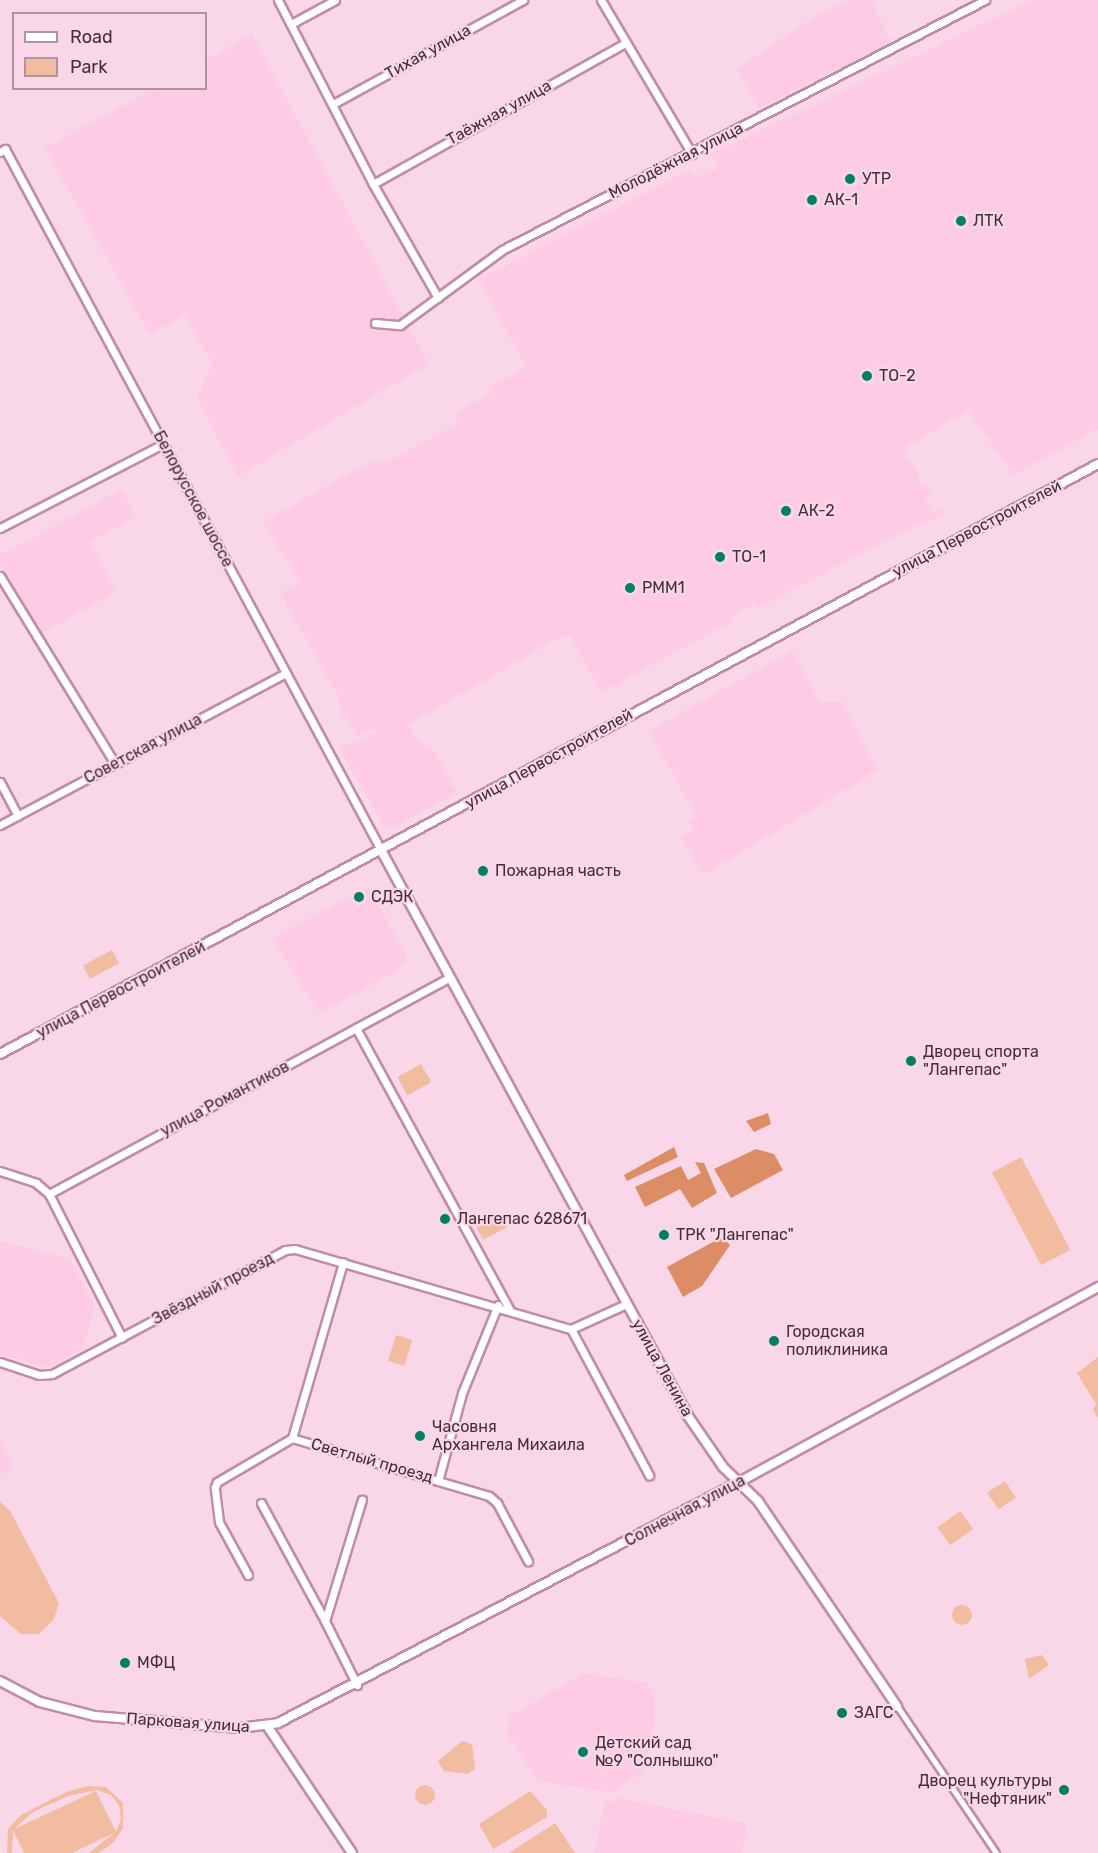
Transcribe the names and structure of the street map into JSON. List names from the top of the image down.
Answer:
{
  "streets": {
    "street": [
      "Тихая улица",
      "Таёжная улица",
      "Молодёжная улица",
      "Белорусское шоссе",
      "улица Первостроителей",
      "Советская улица",
      "улица Романтиков",
      "Звёздный проезд",
      "улица Ленина",
      "Светлый проезд",
      "Солнечная улица",
      "Парковая улица"
    ]
  },
  "crossings": [
    ["Белорусское шоссе", "улица Первостроителей"],
    ["Белорусское шоссе", "Советская улица"],
    ["Белорусское шоссе", "улица Ленина"],
    ["улица Первостроителей", "улица Ленина"],
    ["улица Романтиков", "улица Ленина"],
    ["улица Ленина", "Солнечная улица"],
    ["Солнечная улица", "Парковая улица"]
  ],
  "places": [
    "УТР",
    "АК-1",
    "ЛТК",
    "ТО-2",
    "АК-2",
    "ТО-1",
    "РММ1",
    "Пожарная часть",
    "СДЭК",
    "Дворец спорта \"Лангепас\"",
    "Лангепас 628671",
    "ТРК \"Лангепас\"",
    "Городская поликлиника",
    "Часовня Архангела Михаила",
    "МФЦ",
    "ЗАГС",
    "Детский сад №9 \"Солнышко\"",
    "Дворец культуры \"Нефтяник\""
  ],
  "legend": ["Road", "Park"]
}
